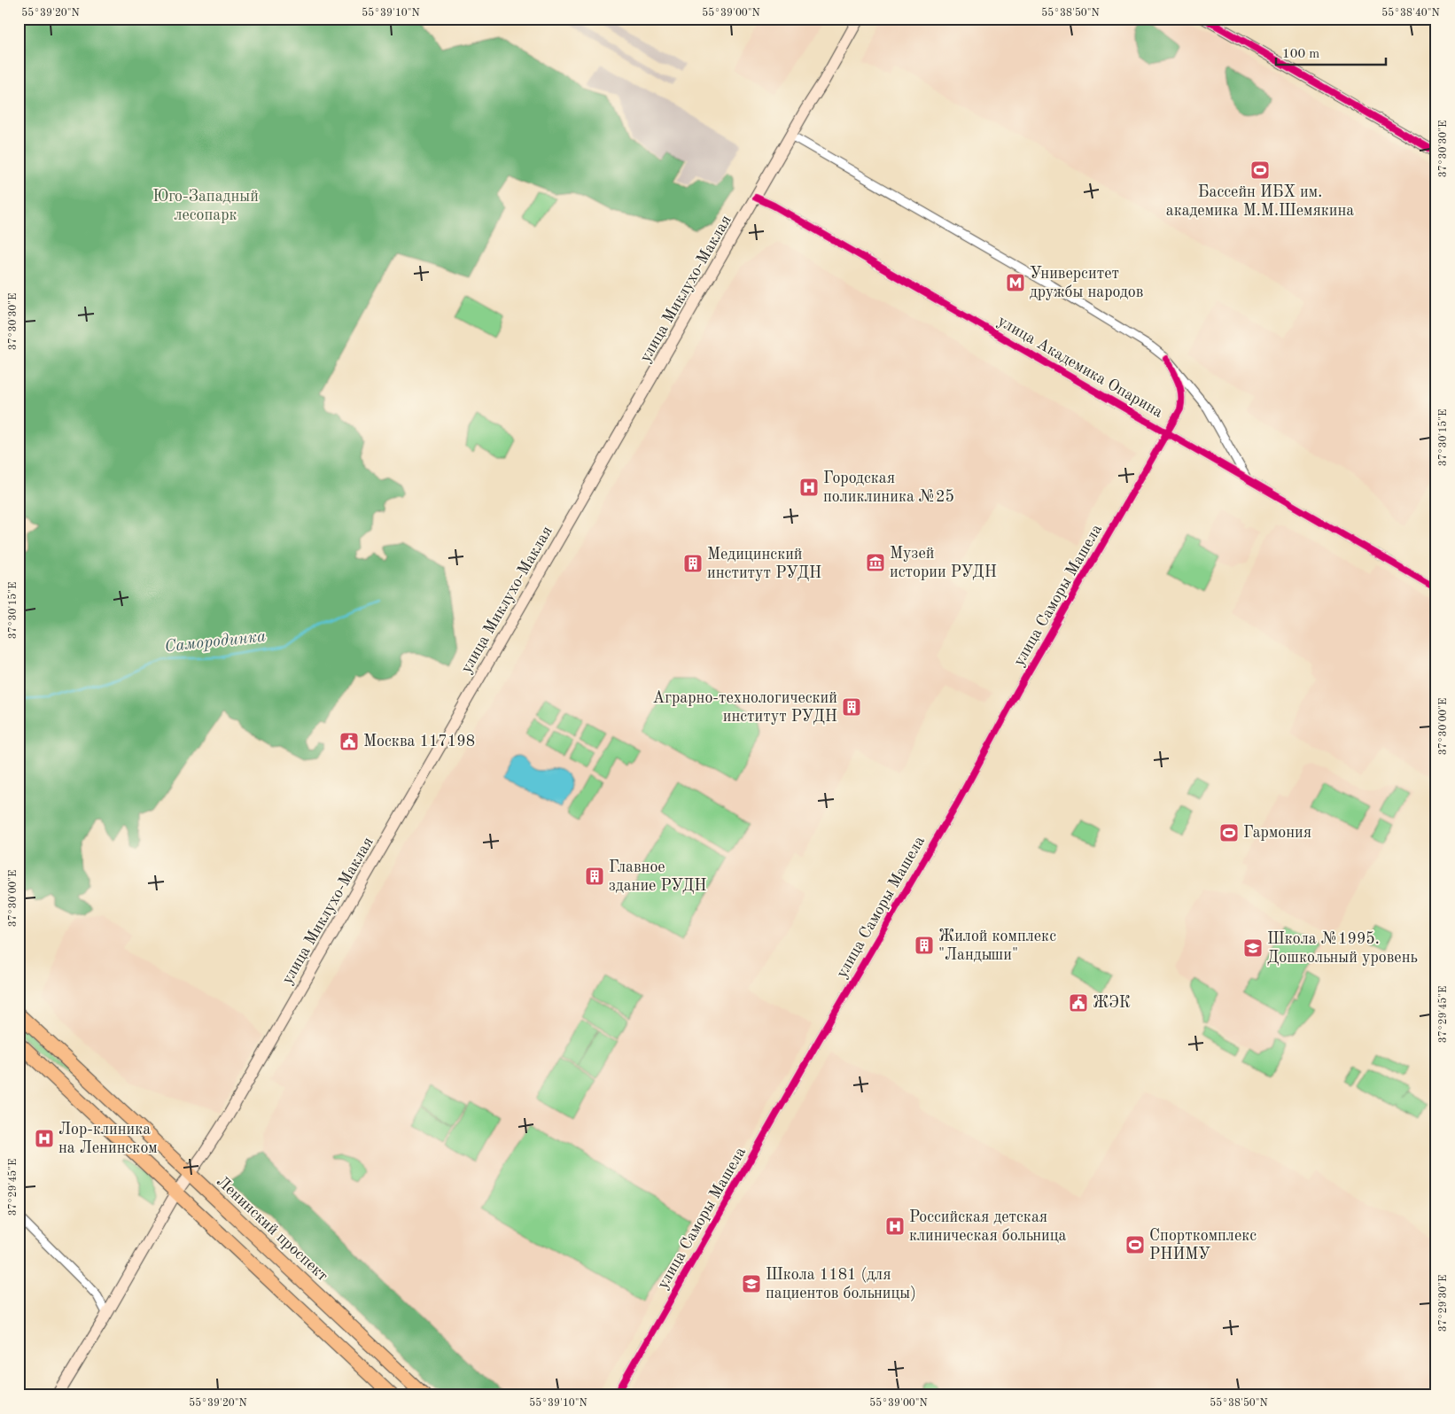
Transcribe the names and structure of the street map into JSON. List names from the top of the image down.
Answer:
{
  "streets": {
    "main road": ["улица Миклухо-Маклая", "Ленинский проспект"],
    "street": ["улица Академика Опарина", "улица Саморы Машела"]
  },
  "crossings": [
    ["улица Миклухо-Маклая", "улица Академика Опарина"],
    ["улица Миклухо-Маклая", "Ленинский проспект"],
    ["улица Академика Опарина", "улица Саморы Машела"]
  ],
  "water": ["Самородинка"],
  "parks": ["Юго-Западный лесопарк"],
  "places": {
    "sports": ["Бассейн ИБХ им. академика М.М.Шемякина", "Гармония", "Спорткомплекс РНИМУ"],
    "metro station": ["Университет дружбы народов"],
    "hospital": ["Городская поликлиника №25", "Лор-клиника на Ленинском", "Российская детская клиническая больница"],
    "museum": ["Музей истории РУДН"],
    "building": [
      "Медицинский институт РУДН",
      "Аграрно-технологический институт РУДН",
      "Главное здание РУДН",
      "Жилой комплекс \"Ландыши\""
    ],
    "public building": ["Москва 117198", "ЖЭК"],
    "school or university": ["Школа №1995. Дошкольный уровень", "Школа 1181 (для пациентов больницы)"]
  },
  "scale_bar": "100 m",
  "coordinates": [
    "55°39'20\"N",
    "55°39'10\"N",
    "55°39'00\"N",
    "55°38'50\"N",
    "55°38'40\"N",
    "37°30'30\"E",
    "37°30'15\"E",
    "37°30'00\"E",
    "37°29'45\"E",
    "37°29'30\"E"
  ]
}
